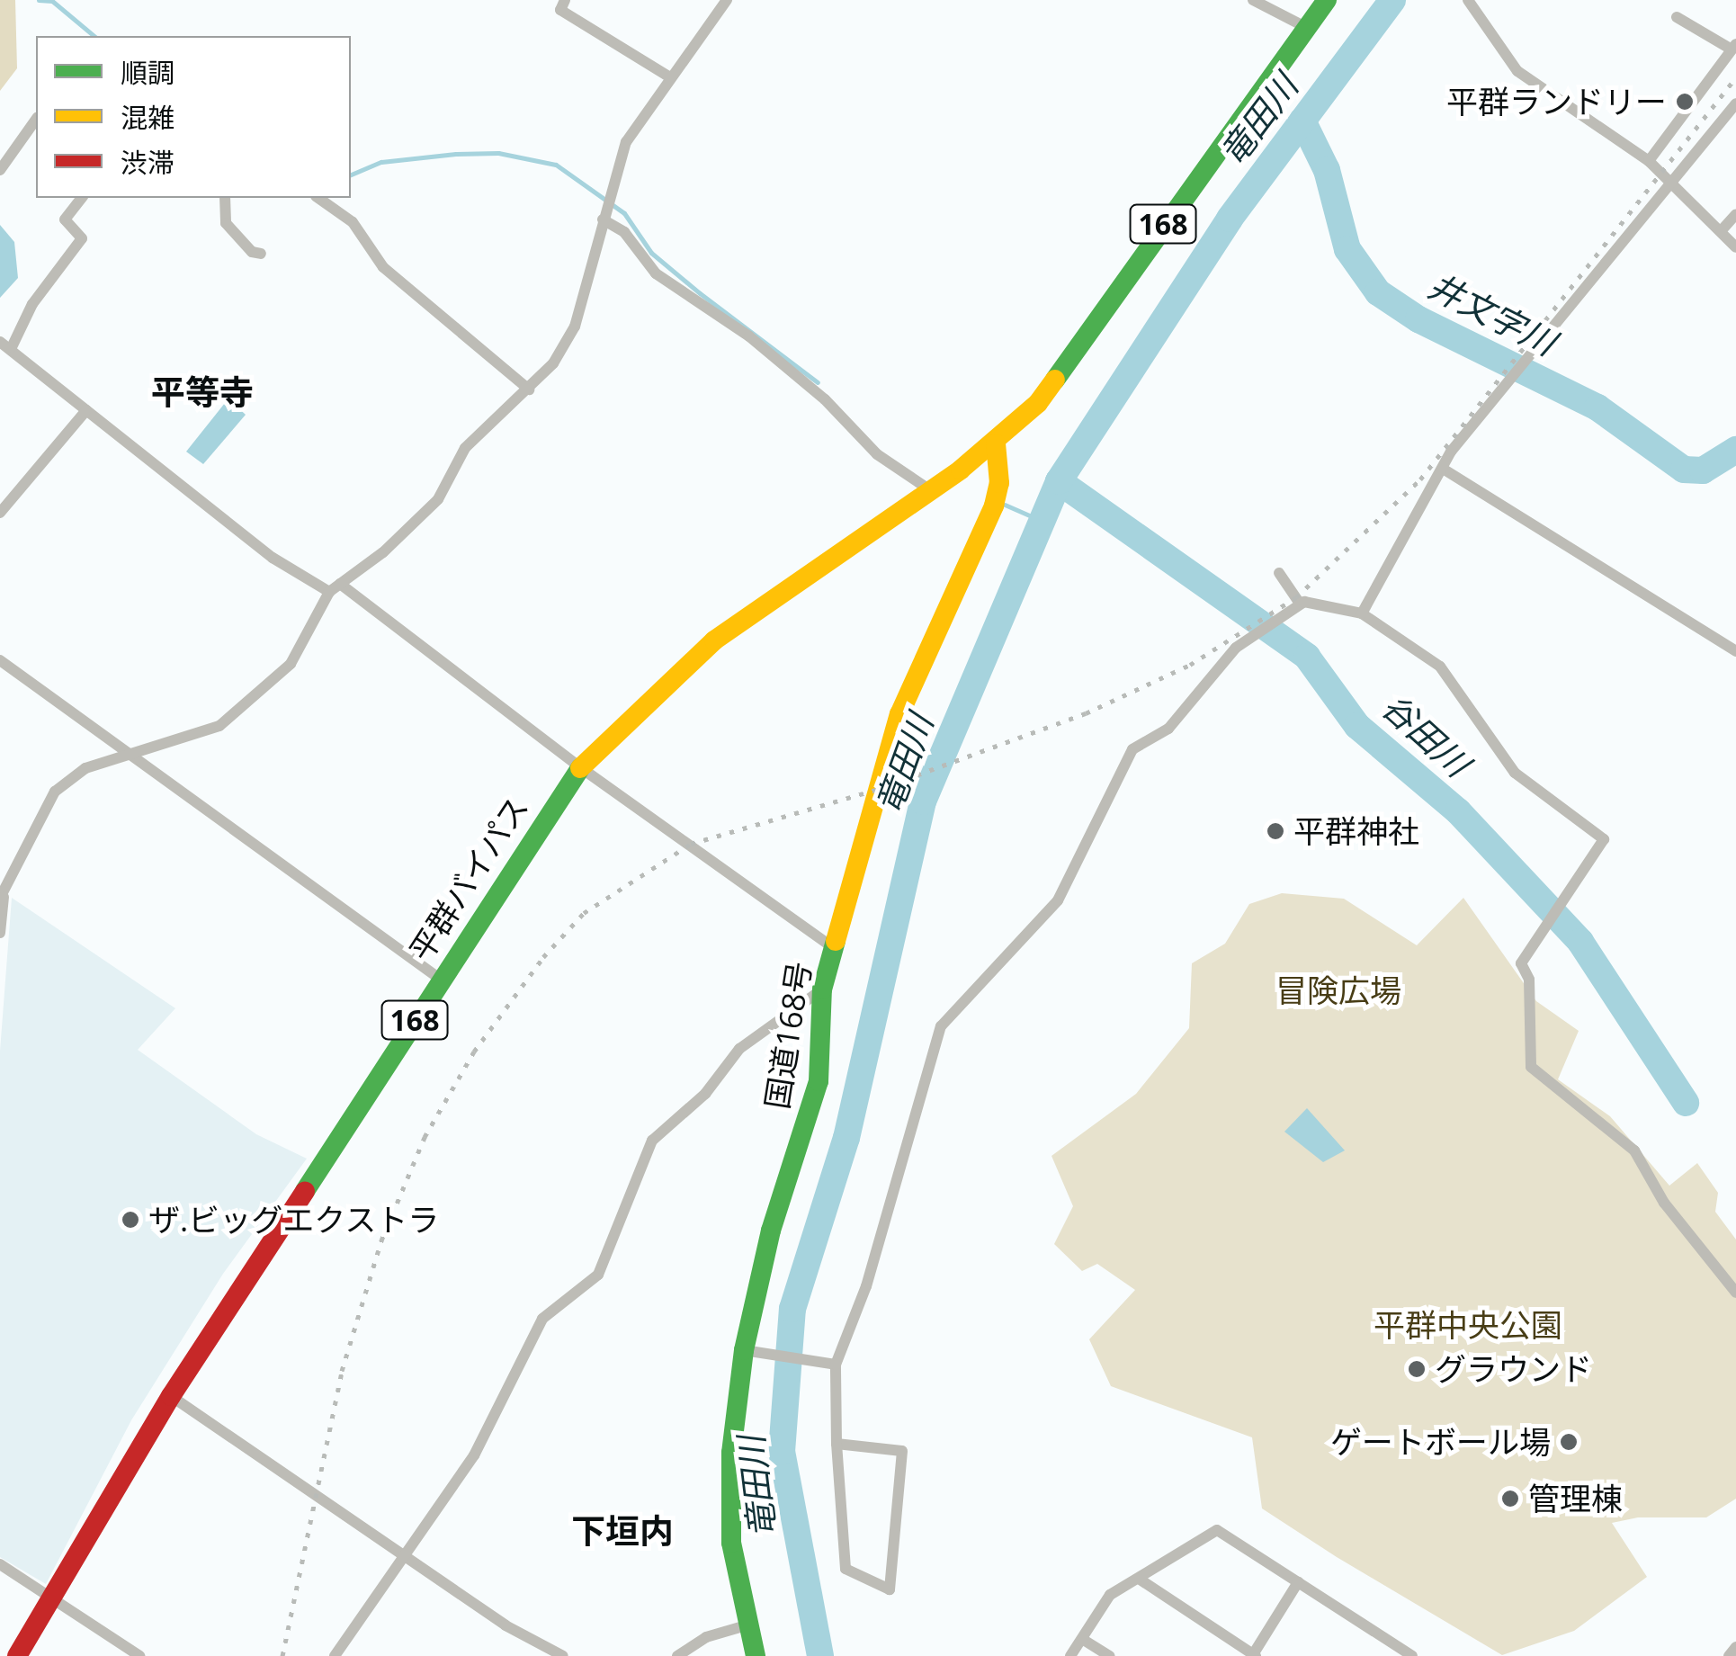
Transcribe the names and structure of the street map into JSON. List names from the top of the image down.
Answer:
{
  "streets": {
    "highway": ["168", "平群バイパス", "国道168号"]
  },
  "crossings": [
    ["168", "平群バイパス"],
    ["168", "国道168号"],
    ["平群バイパス", "国道168号"]
  ],
  "districts": ["平等寺", "下垣内"],
  "water": ["竜田川", "井文字川", "谷田川"],
  "parks": ["冒険広場", "平群中央公園"],
  "places": [
    "平群ランドリー",
    "平群神社",
    "ザ.ビッグエクストラ",
    "グラウンド",
    "ゲートボール場",
    "管理棟"
  ],
  "legend": ["順調", "混雑", "渋滞"]
}
